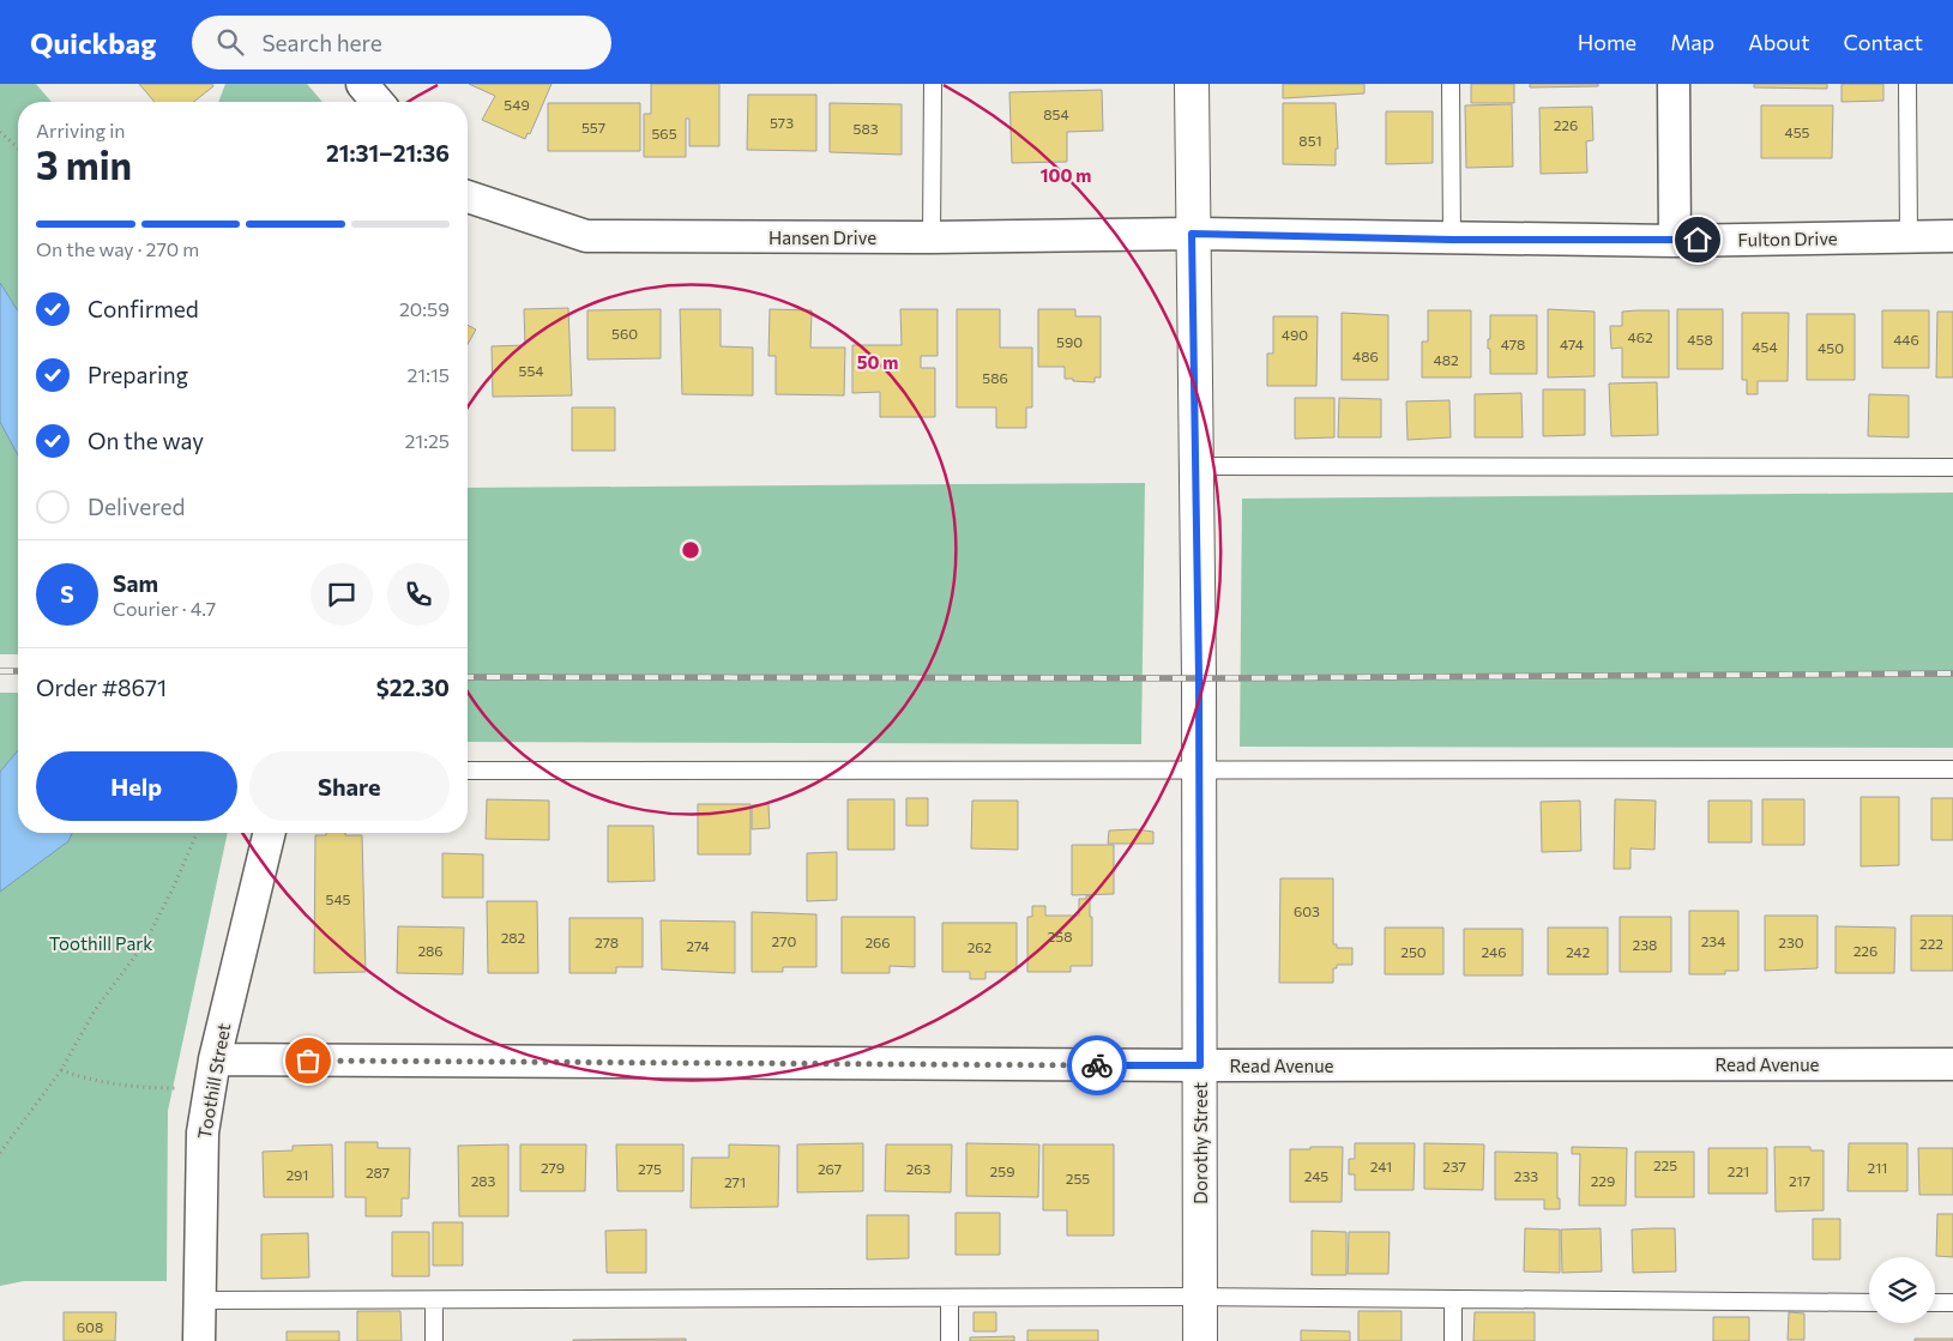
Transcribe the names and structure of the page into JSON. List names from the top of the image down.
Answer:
{
  "streets": {
    "street": [
      "Hansen Drive",
      "Fulton Drive",
      "Read Avenue",
      "Toothill Street",
      "Dorothy Street"
    ]
  },
  "crossings": [
    ["Hansen Drive", "Fulton Drive"],
    ["Hansen Drive", "Dorothy Street"],
    ["Fulton Drive", "Dorothy Street"],
    ["Read Avenue", "Toothill Street"],
    ["Read Avenue", "Dorothy Street"]
  ],
  "parks": ["Toothill Park"],
  "house_numbers": [
    "549",
    "854",
    "573",
    "226",
    "557",
    "583",
    "455",
    "565",
    "851",
    "560",
    "490",
    "462",
    "458",
    "446",
    "590",
    "478",
    "474",
    "454",
    "450",
    "486",
    "482",
    "554",
    "586",
    "545",
    "603",
    "258",
    "282",
    "270",
    "234",
    "278",
    "266",
    "230",
    "222",
    "238",
    "274",
    "262",
    "286",
    "226",
    "250",
    "246",
    "242",
    "225",
    "241",
    "237",
    "279",
    "211",
    "275",
    "267",
    "263",
    "259",
    "221",
    "287",
    "291",
    "245",
    "233",
    "255",
    "283",
    "229",
    "217",
    "271",
    "608"
  ],
  "page": {
    "header": "Quickbag",
    "search": "Search here",
    "nav": [
      "Home",
      "Map",
      "About",
      "Contact"
    ],
    "heading": ["3 min", "Arriving in", "21:31–21:36"],
    "panel": [
      "Sam",
      "Courier · 4.7",
      "Order #8671",
      "$22.30"
    ],
    "bar": "On the way · 270 m",
    "list": [
      ["Confirmed", "20:59"],
      ["Preparing", "21:15"],
      ["On the way", "21:25"],
      "Delivered"
    ],
    "round": "S",
    "buttons": ["Help", "Share"]
  },
  "rings": ["100 m", "50 m"]
}
